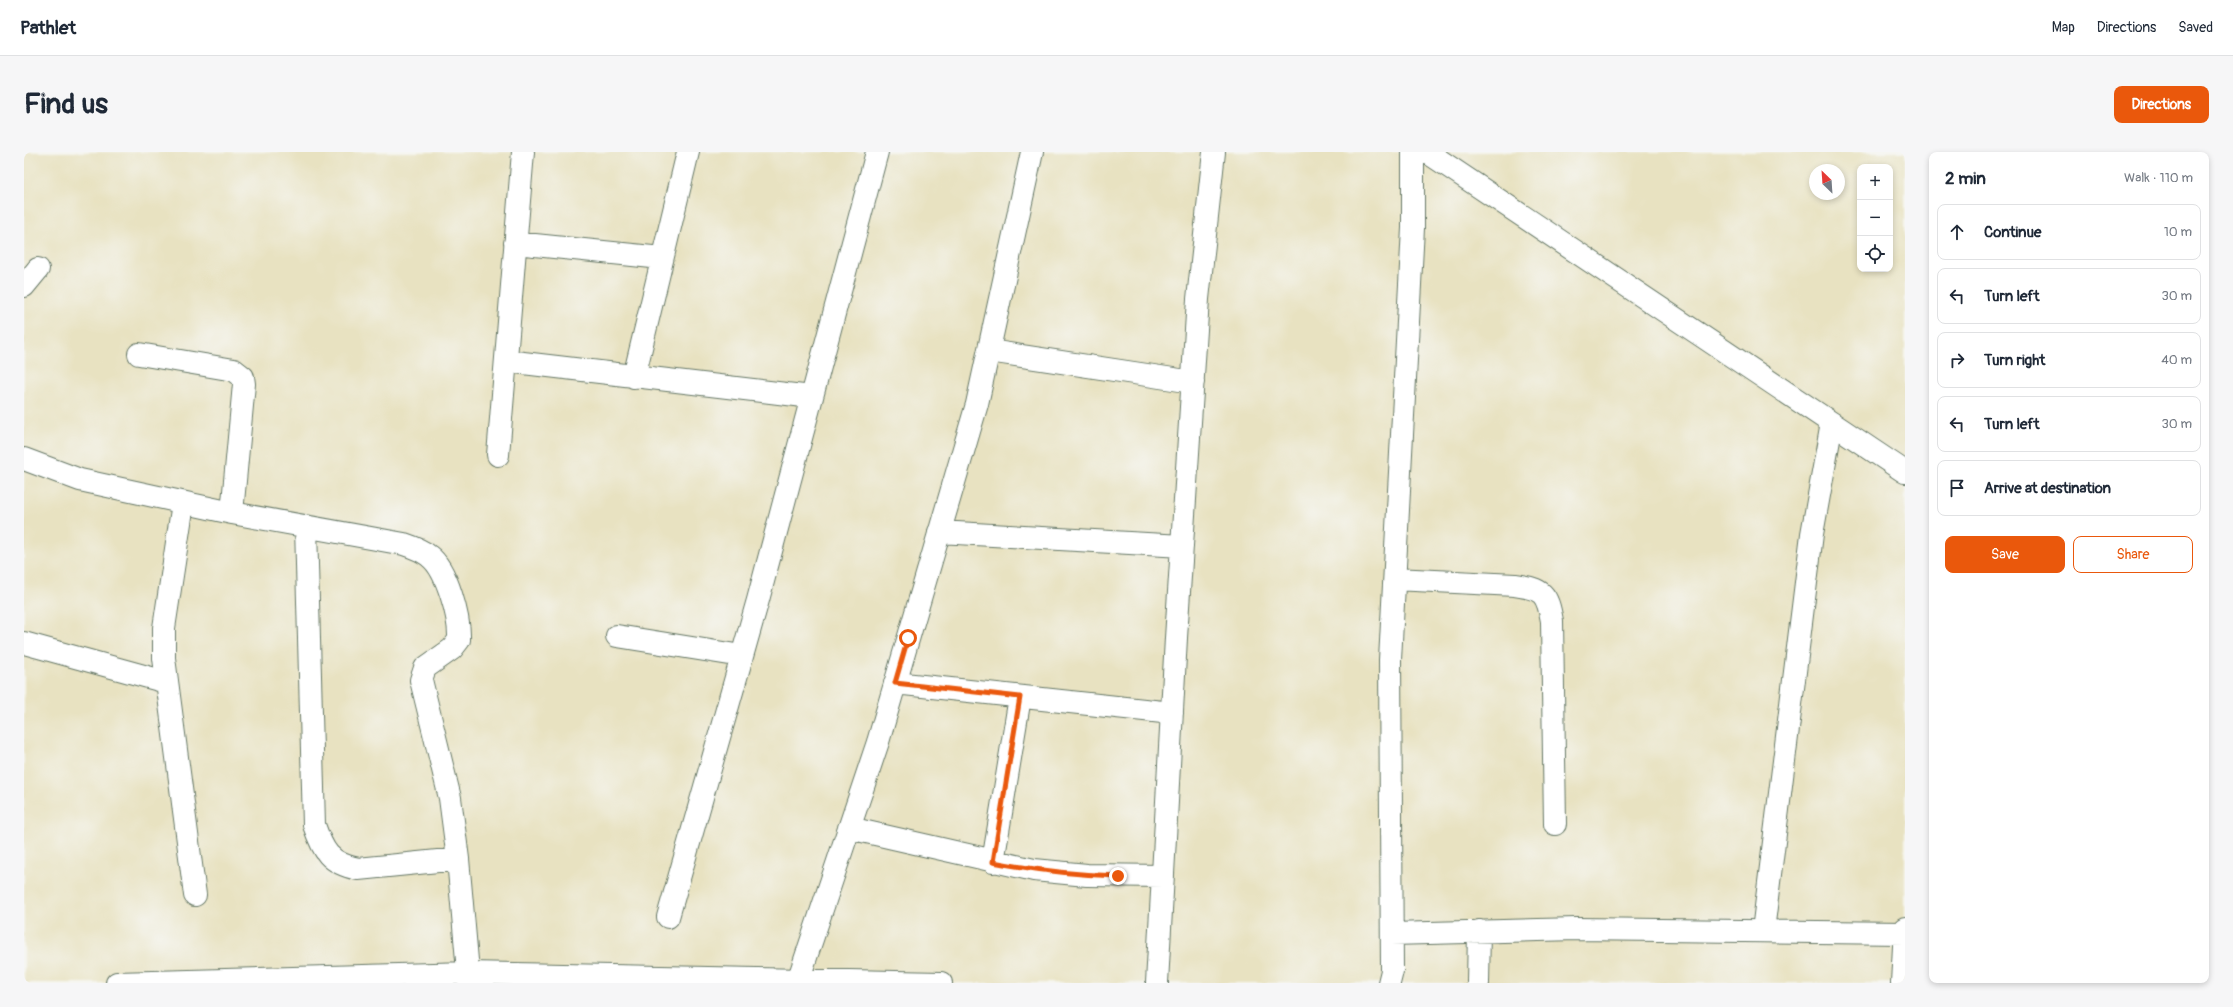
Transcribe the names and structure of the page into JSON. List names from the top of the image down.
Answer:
{
  "north": "top left",
  "page": {
    "header": "Pathlet",
    "nav": ["Map", "Directions", "Saved"],
    "buttons": [
      "Directions",
      ["Save", "Share"]
    ],
    "title": "Find us",
    "heading": ["2 min", "Walk · 110 m"],
    "map_buttons": ["+", "−"],
    "list": [
      ["Continue", "10 m"],
      ["Turn left", "30 m"],
      ["Turn right", "40 m"],
      ["Turn left", "30 m"],
      "Arrive at destination"
    ]
  }
}
